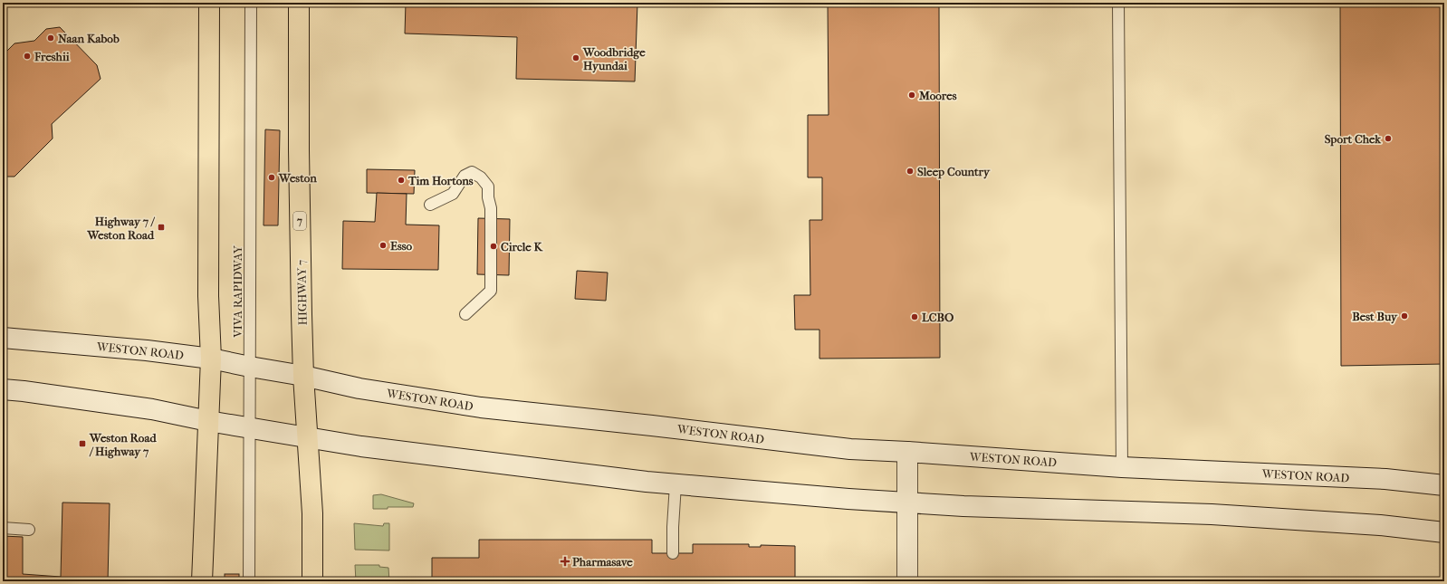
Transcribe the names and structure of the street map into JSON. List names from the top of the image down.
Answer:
{
  "streets": {
    "main road": ["7", "HIGHWAY 7", "WESTON ROAD"],
    "lane": ["VIVA RAPIDWAY"]
  },
  "crossings": [
    ["VIVA RAPIDWAY", "WESTON ROAD"],
    ["HIGHWAY 7", "WESTON ROAD"]
  ],
  "places": {
    "other": [
      "Naan Kabob",
      "Freshii",
      "Woodbridge Hyundai",
      "Moores",
      "Sport Chek",
      "Sleep Country",
      "Weston",
      "Tim Hortons",
      "Esso",
      "Circle K",
      "Best Buy",
      "LCBO"
    ],
    "transit": ["Highway 7 / Weston Road", "Weston Road / Highway 7"],
    "health": ["Pharmasave"]
  }
}
